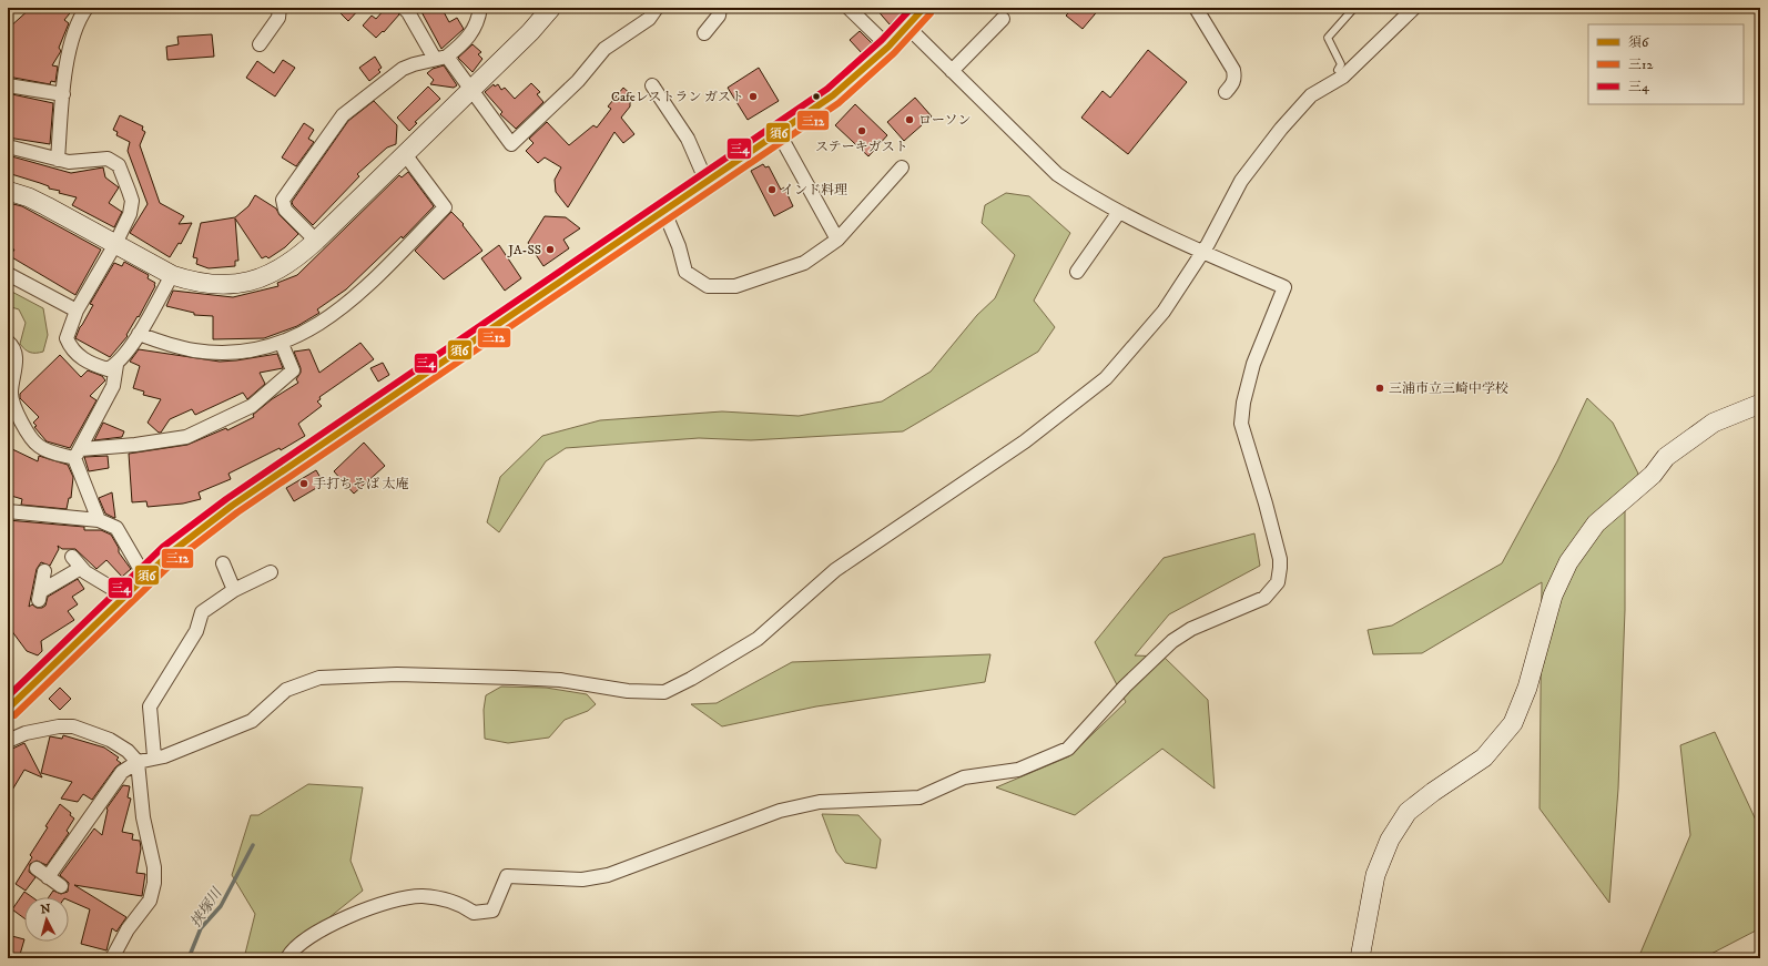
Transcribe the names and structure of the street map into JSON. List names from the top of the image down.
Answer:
{
  "water": ["挟塚川"],
  "places": [
    "Cafeレストラン ガスト",
    "ローソン",
    "ステーキガスト",
    "インド料理",
    "JA-SS",
    "三浦市立三崎中学校",
    "手打ちそば 太庵"
  ],
  "lines": ["transit line 須6", "transit line 三4", "transit line 三12"],
  "legend": ["須6", "三12", "三4"],
  "north": "top"
}
